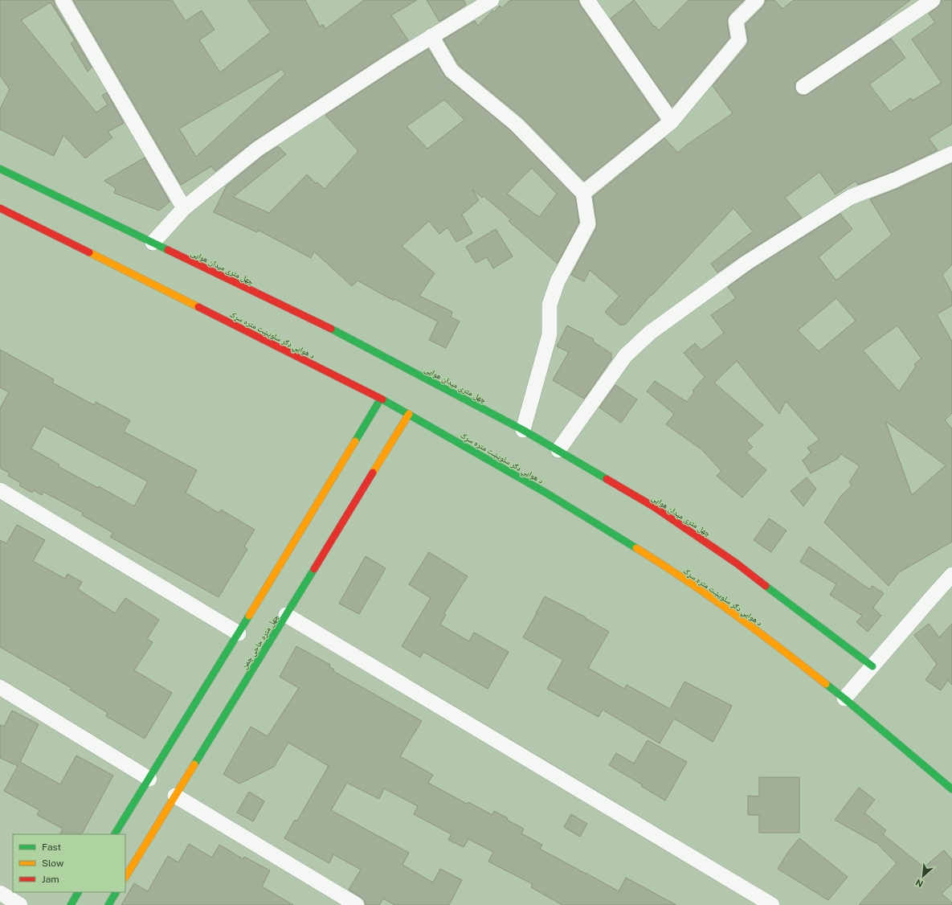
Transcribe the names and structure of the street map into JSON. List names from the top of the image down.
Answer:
{
  "streets": {
    "main road": ["چهل متری میدان هوایی", "د هوايي ډګر سلویښت متره سړک", "چهل متره حاجی چمن"]
  },
  "crossings": [
    ["د هوايي ډګر سلویښت متره سړک", "چهل متره حاجی چمن"]
  ],
  "legend": ["Fast", "Slow", "Jam"],
  "north": "bottom left"
}
